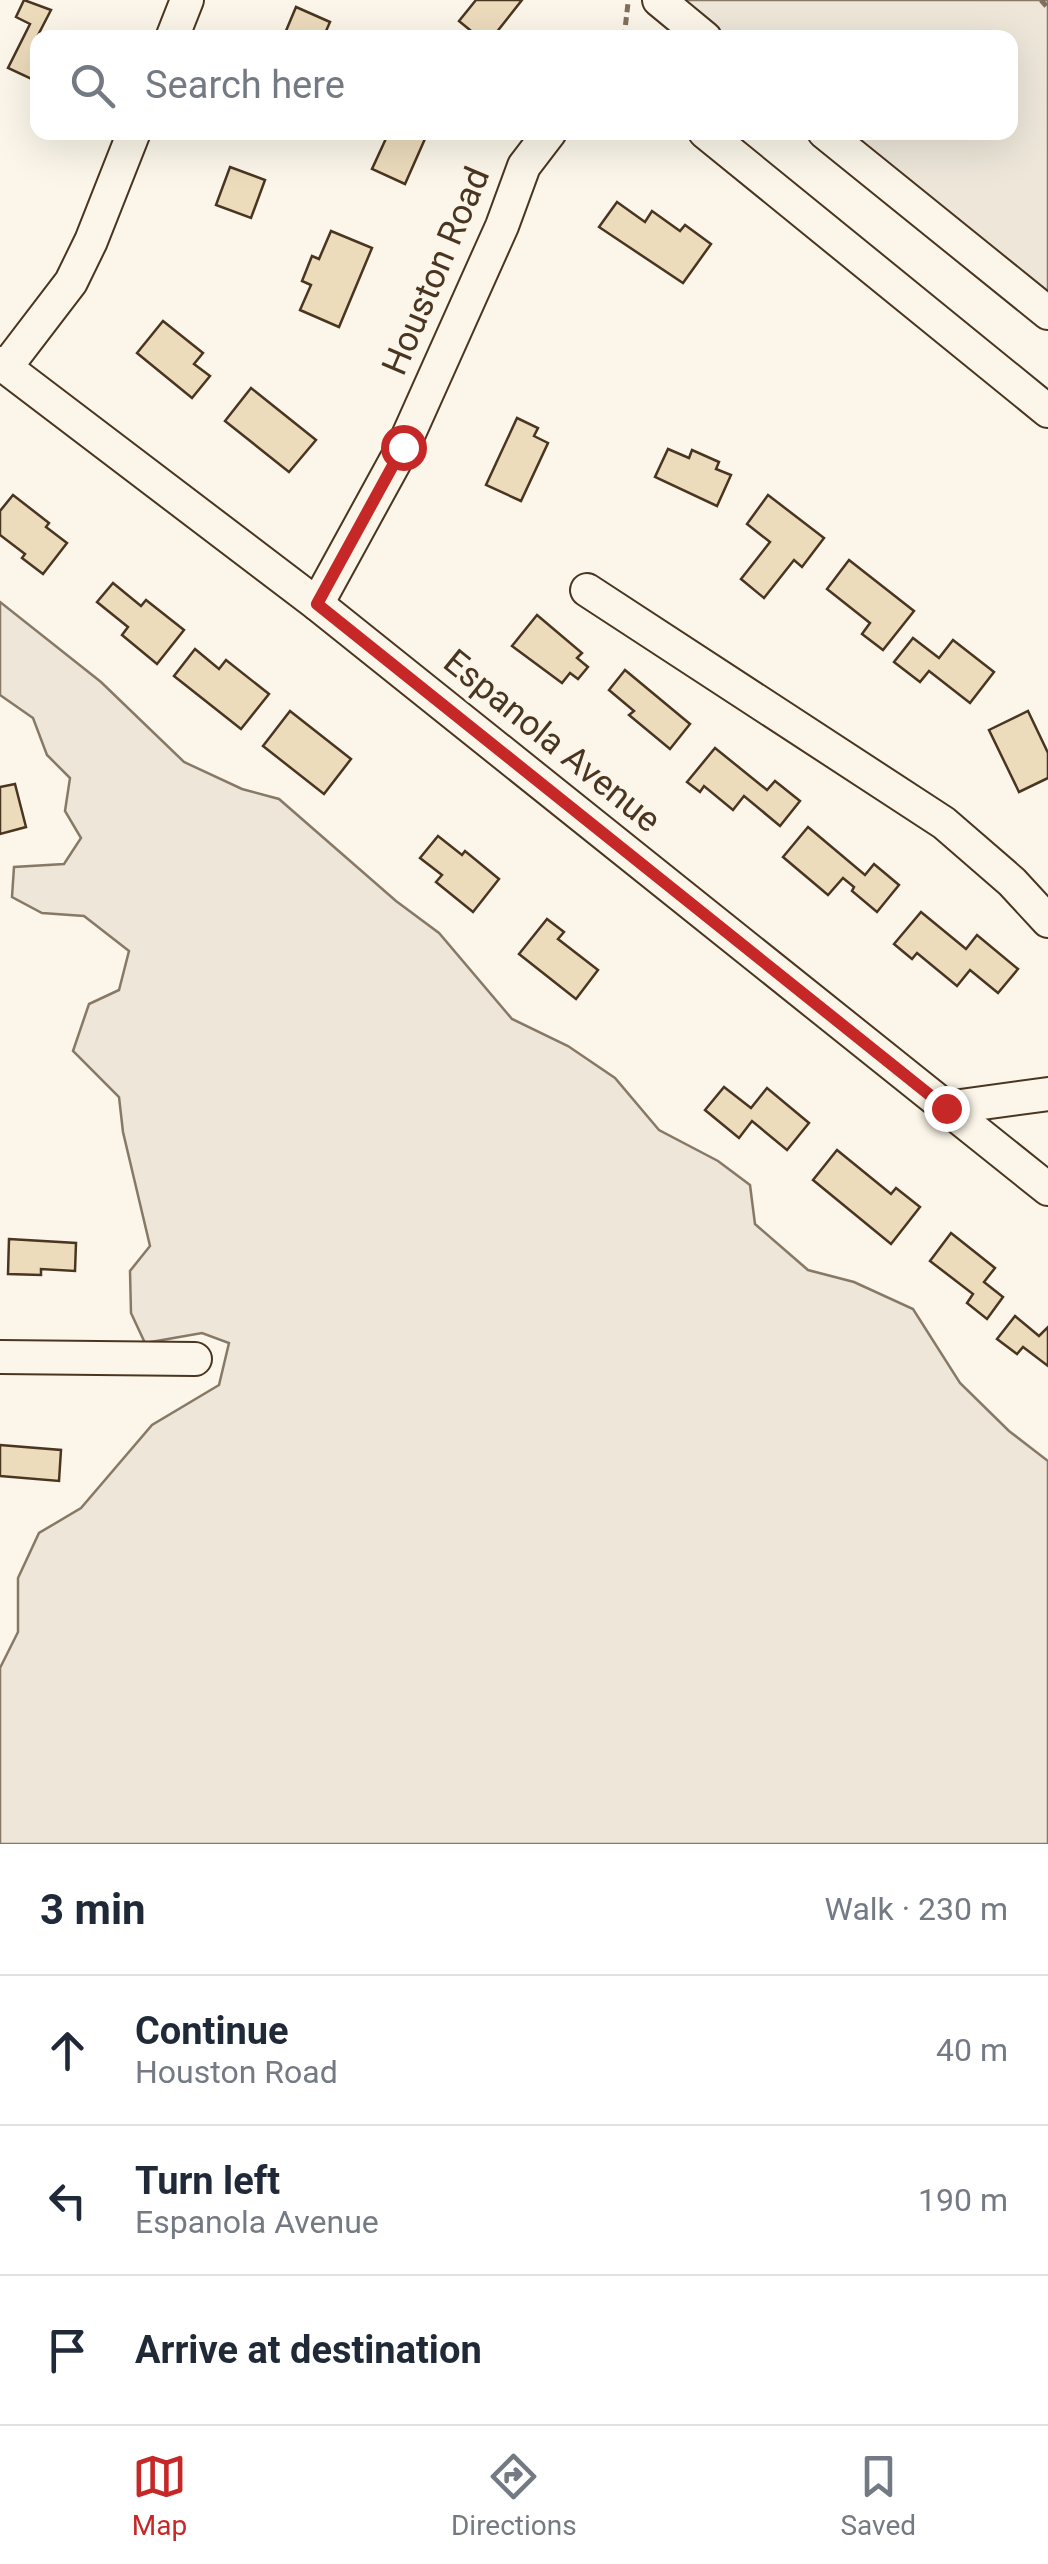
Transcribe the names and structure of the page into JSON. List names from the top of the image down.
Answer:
{
  "streets": {
    "street": ["Houston Road", "Espanola Avenue"]
  },
  "crossings": [
    ["Houston Road", "Espanola Avenue"]
  ],
  "page": {
    "search": "Search here",
    "heading": ["3 min", "Walk · 230 m"],
    "list": [
      ["Continue", "Houston Road", "40 m"],
      ["Turn left", "Espanola Avenue", "190 m"],
      "Arrive at destination"
    ],
    "nav": ["Map", "Directions", "Saved"]
  }
}
